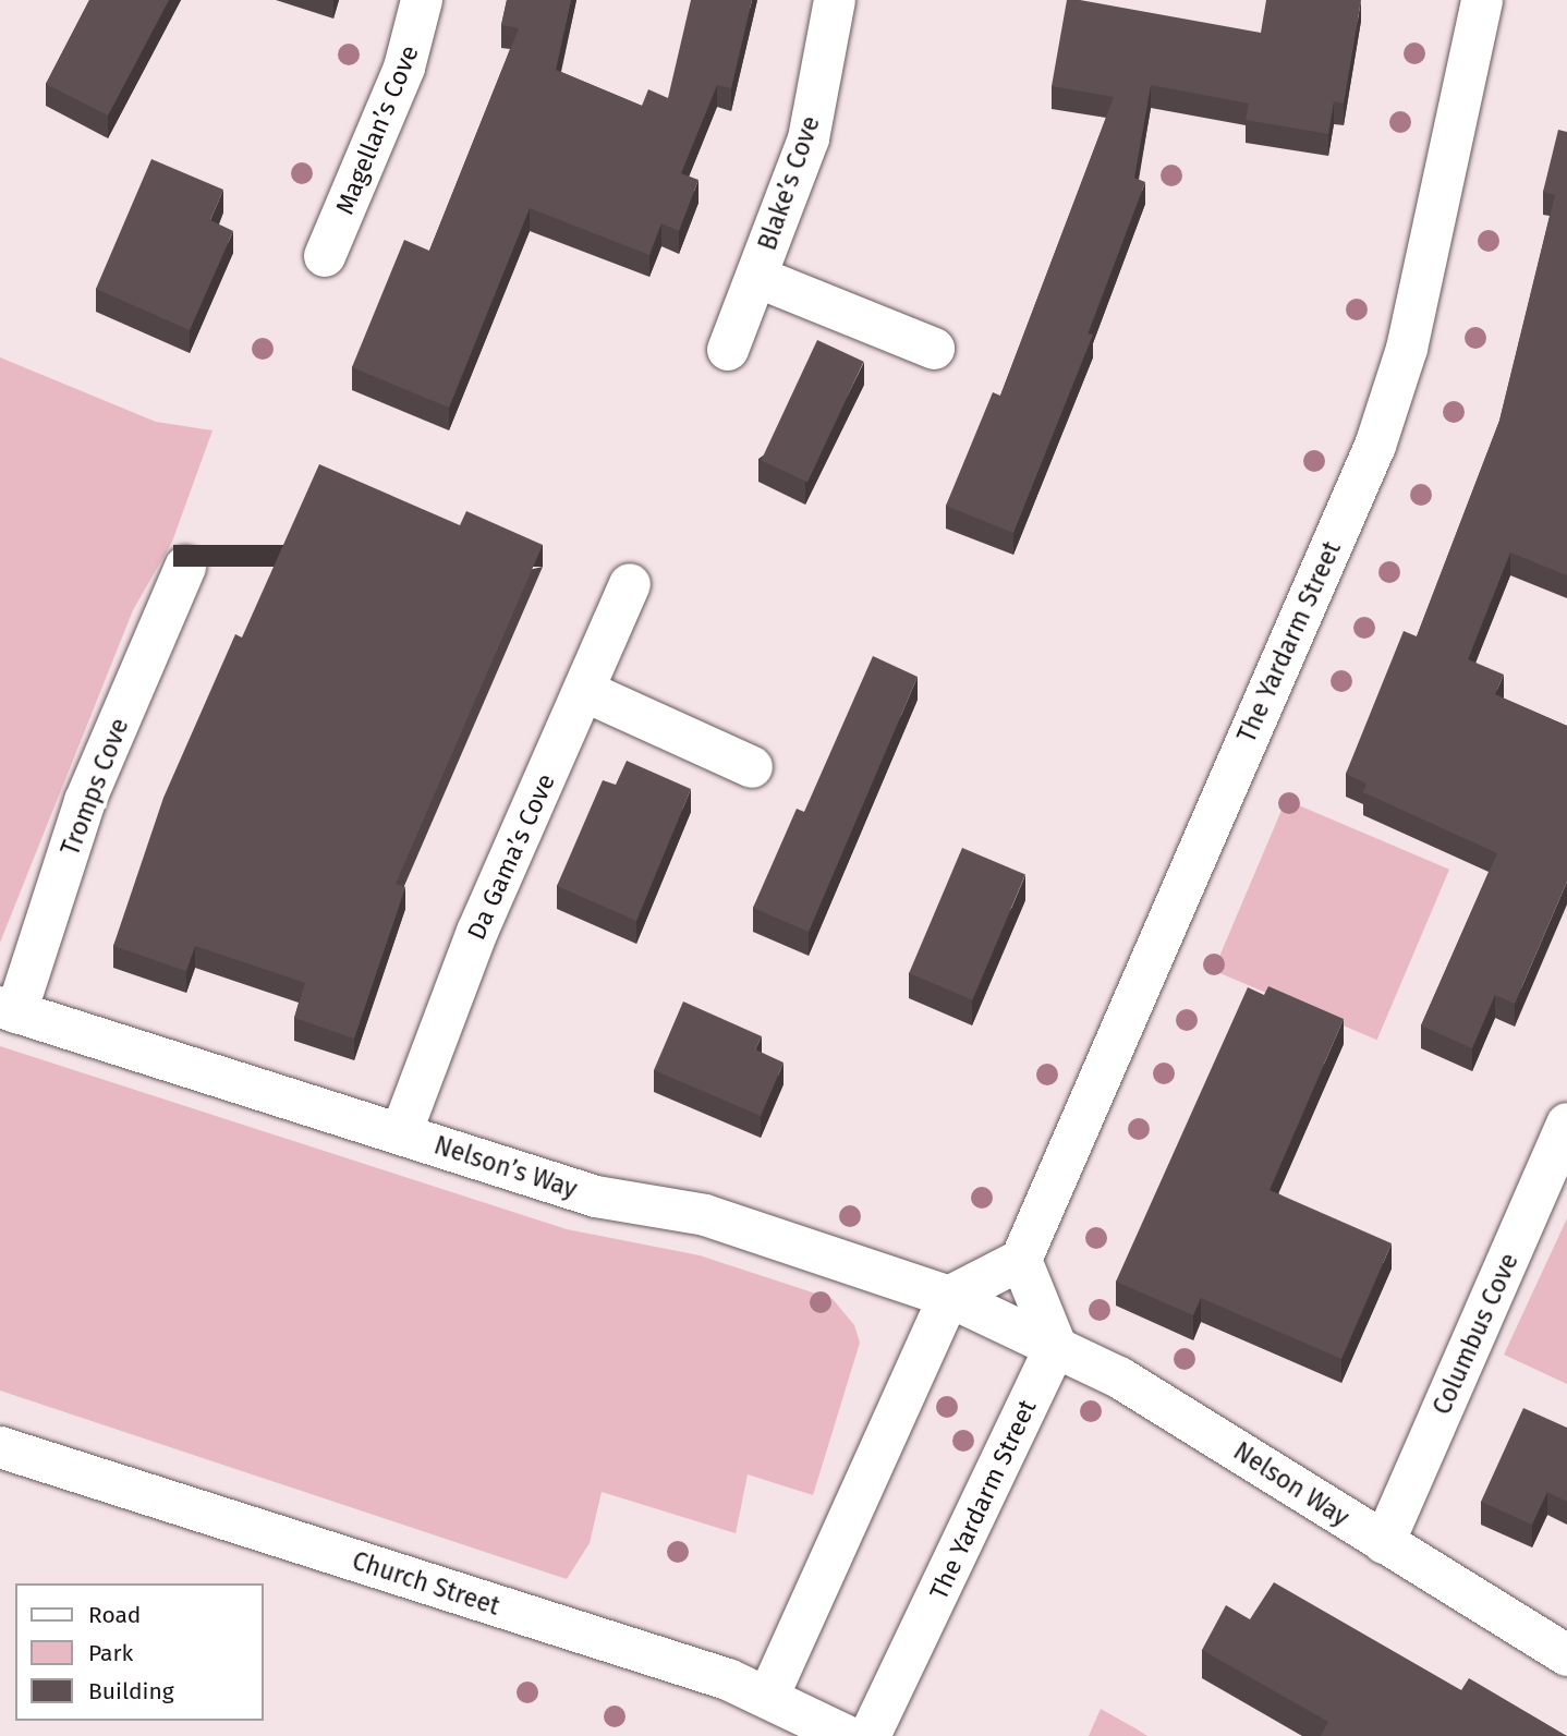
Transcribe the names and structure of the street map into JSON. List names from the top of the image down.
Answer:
{
  "streets": {
    "street": [
      "Magellan’s Cove",
      "Blake’s Cove",
      "The Yardarm Street",
      "Tromps Cove",
      "Da Gama’s Cove",
      "Nelson’s Way",
      "Columbus Cove",
      "Nelson Way",
      "Church Street"
    ]
  },
  "crossings": [
    ["The Yardarm Street", "Nelson Way"],
    ["Tromps Cove", "Nelson’s Way"],
    ["Da Gama’s Cove", "Nelson’s Way"],
    ["Nelson’s Way", "Nelson Way"],
    ["Columbus Cove", "Nelson Way"]
  ],
  "legend": ["Road", "Park", "Building"]
}
